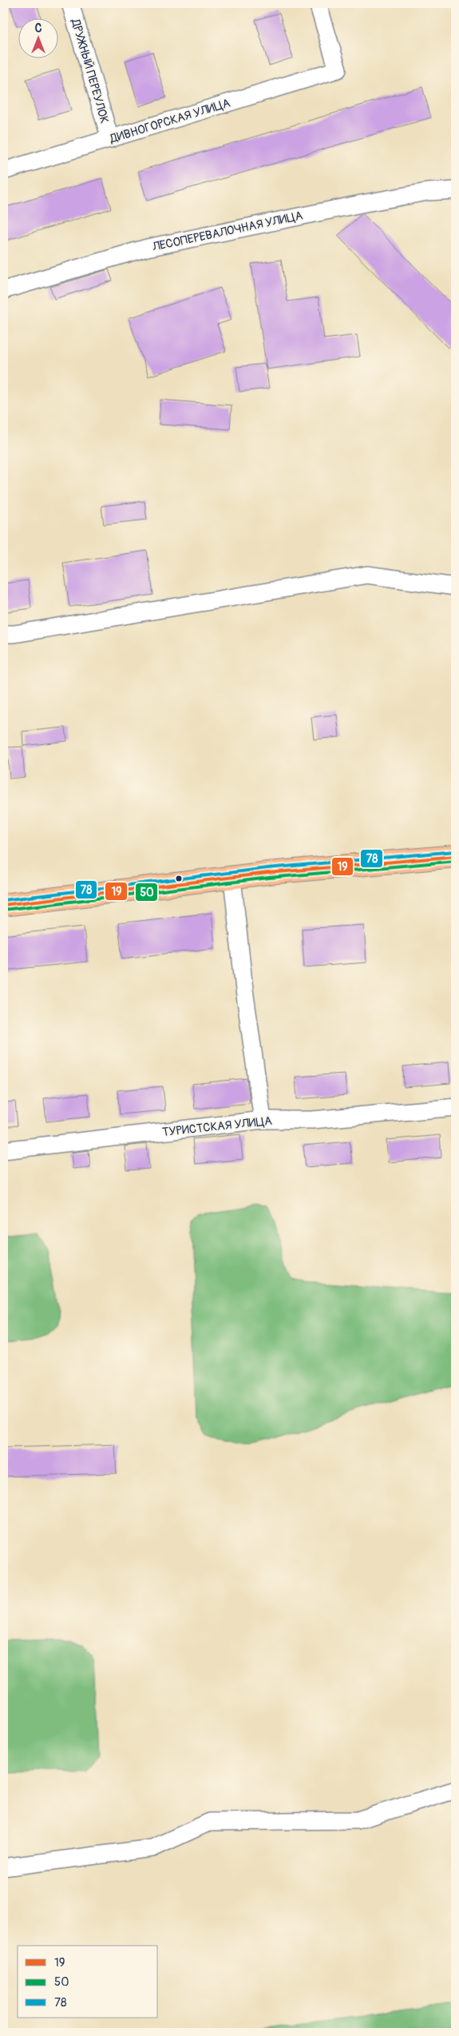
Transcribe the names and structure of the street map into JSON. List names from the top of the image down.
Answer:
{
  "streets": {
    "street": [
      "ДРУЖНЫЙ ПЕРЕУЛОК",
      "ДИВНОГОРСКАЯ УЛИЦА",
      "ЛЕСОПЕРЕВАЛОЧНАЯ УЛИЦА",
      "ТУРИСТСКАЯ УЛИЦА"
    ]
  },
  "crossings": [
    ["ДРУЖНЫЙ ПЕРЕУЛОК", "ДИВНОГОРСКАЯ УЛИЦА"]
  ],
  "lines": ["transit line 78", "transit line 19", "transit line 50"],
  "legend": ["19", "50", "78"],
  "north": "top"
}
